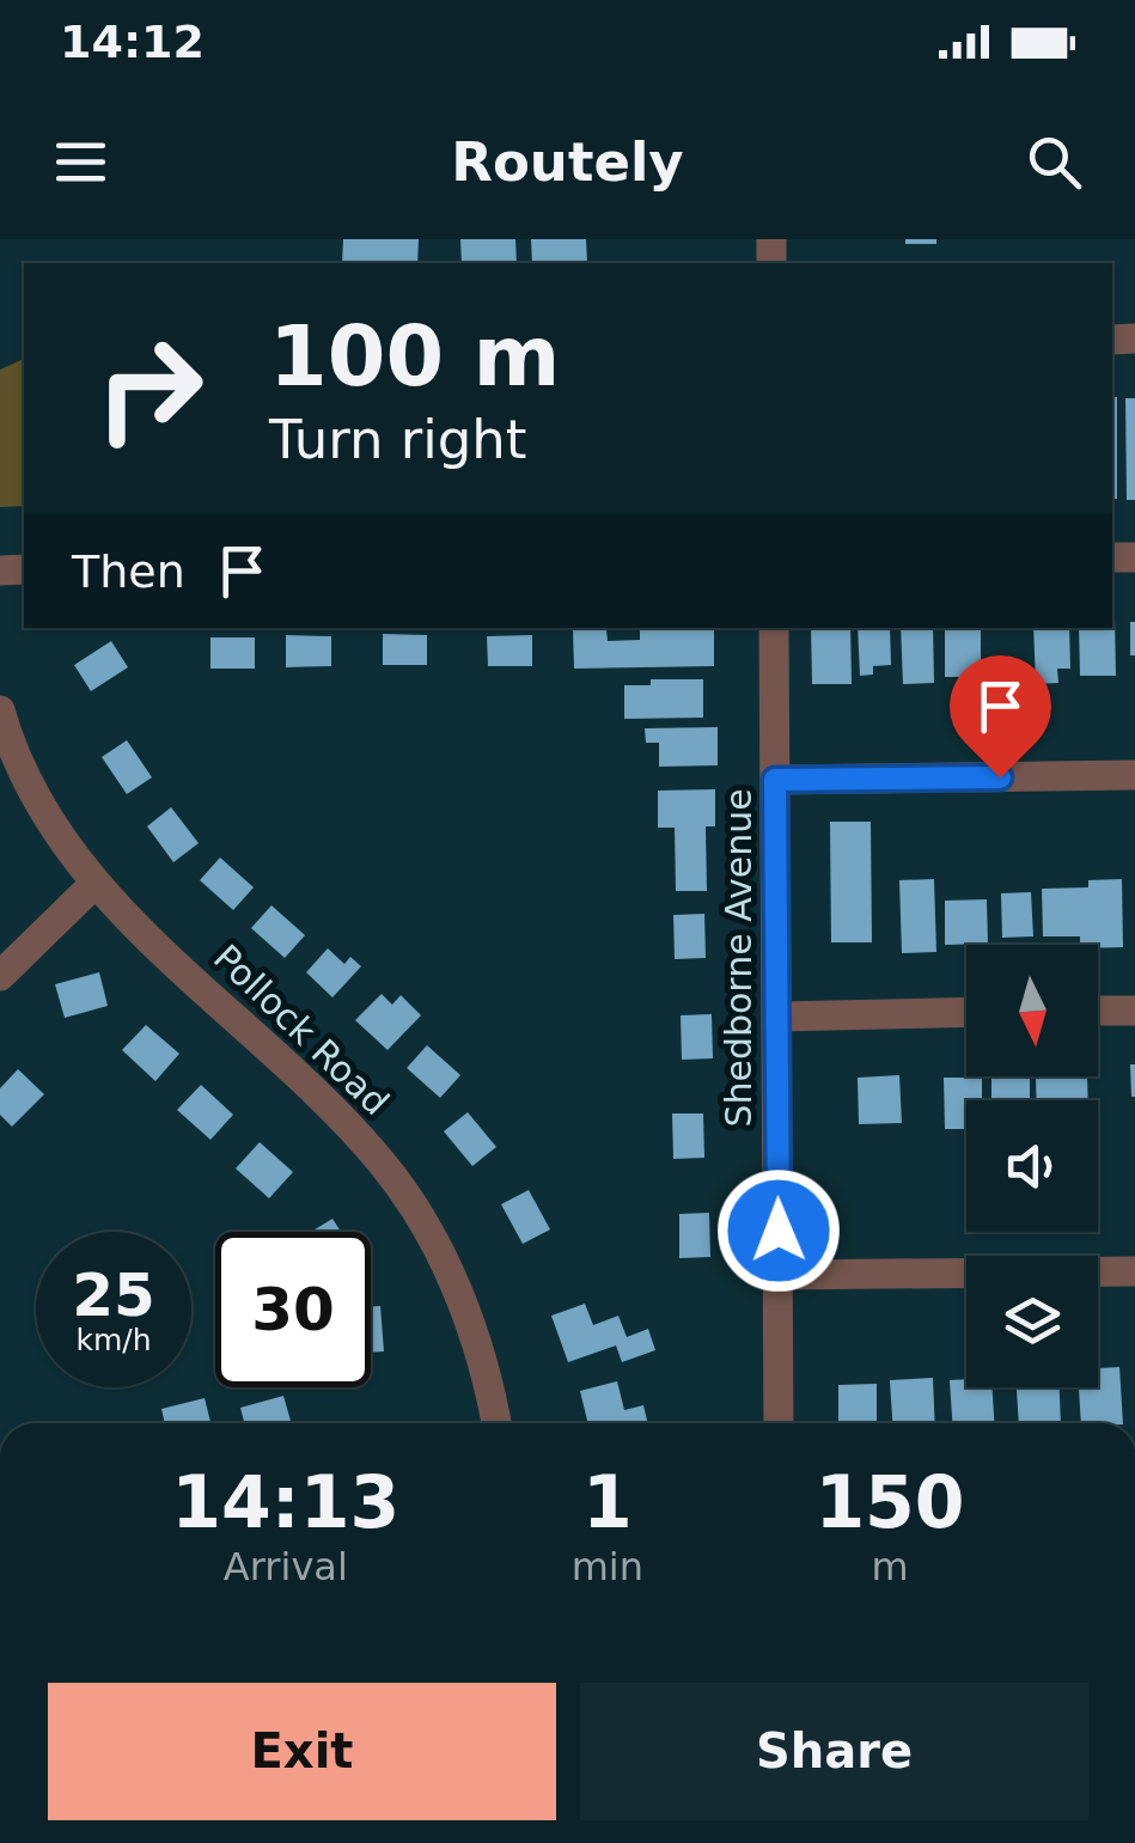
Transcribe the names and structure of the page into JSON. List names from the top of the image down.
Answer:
{
  "streets": {
    "street": ["Shedborne Avenue", "Pollock Road"]
  },
  "north": "bottom",
  "page": {
    "status": "14:12",
    "header": "Routely",
    "turn": ["100 m", "Turn right"],
    "then": "Then",
    "speed": "25 km/h",
    "limit": "30",
    "eta": [
      "14:13",
      "Arrival",
      "1",
      "min",
      "150",
      "m"
    ],
    "buttons": ["Exit", "Share"]
  }
}
